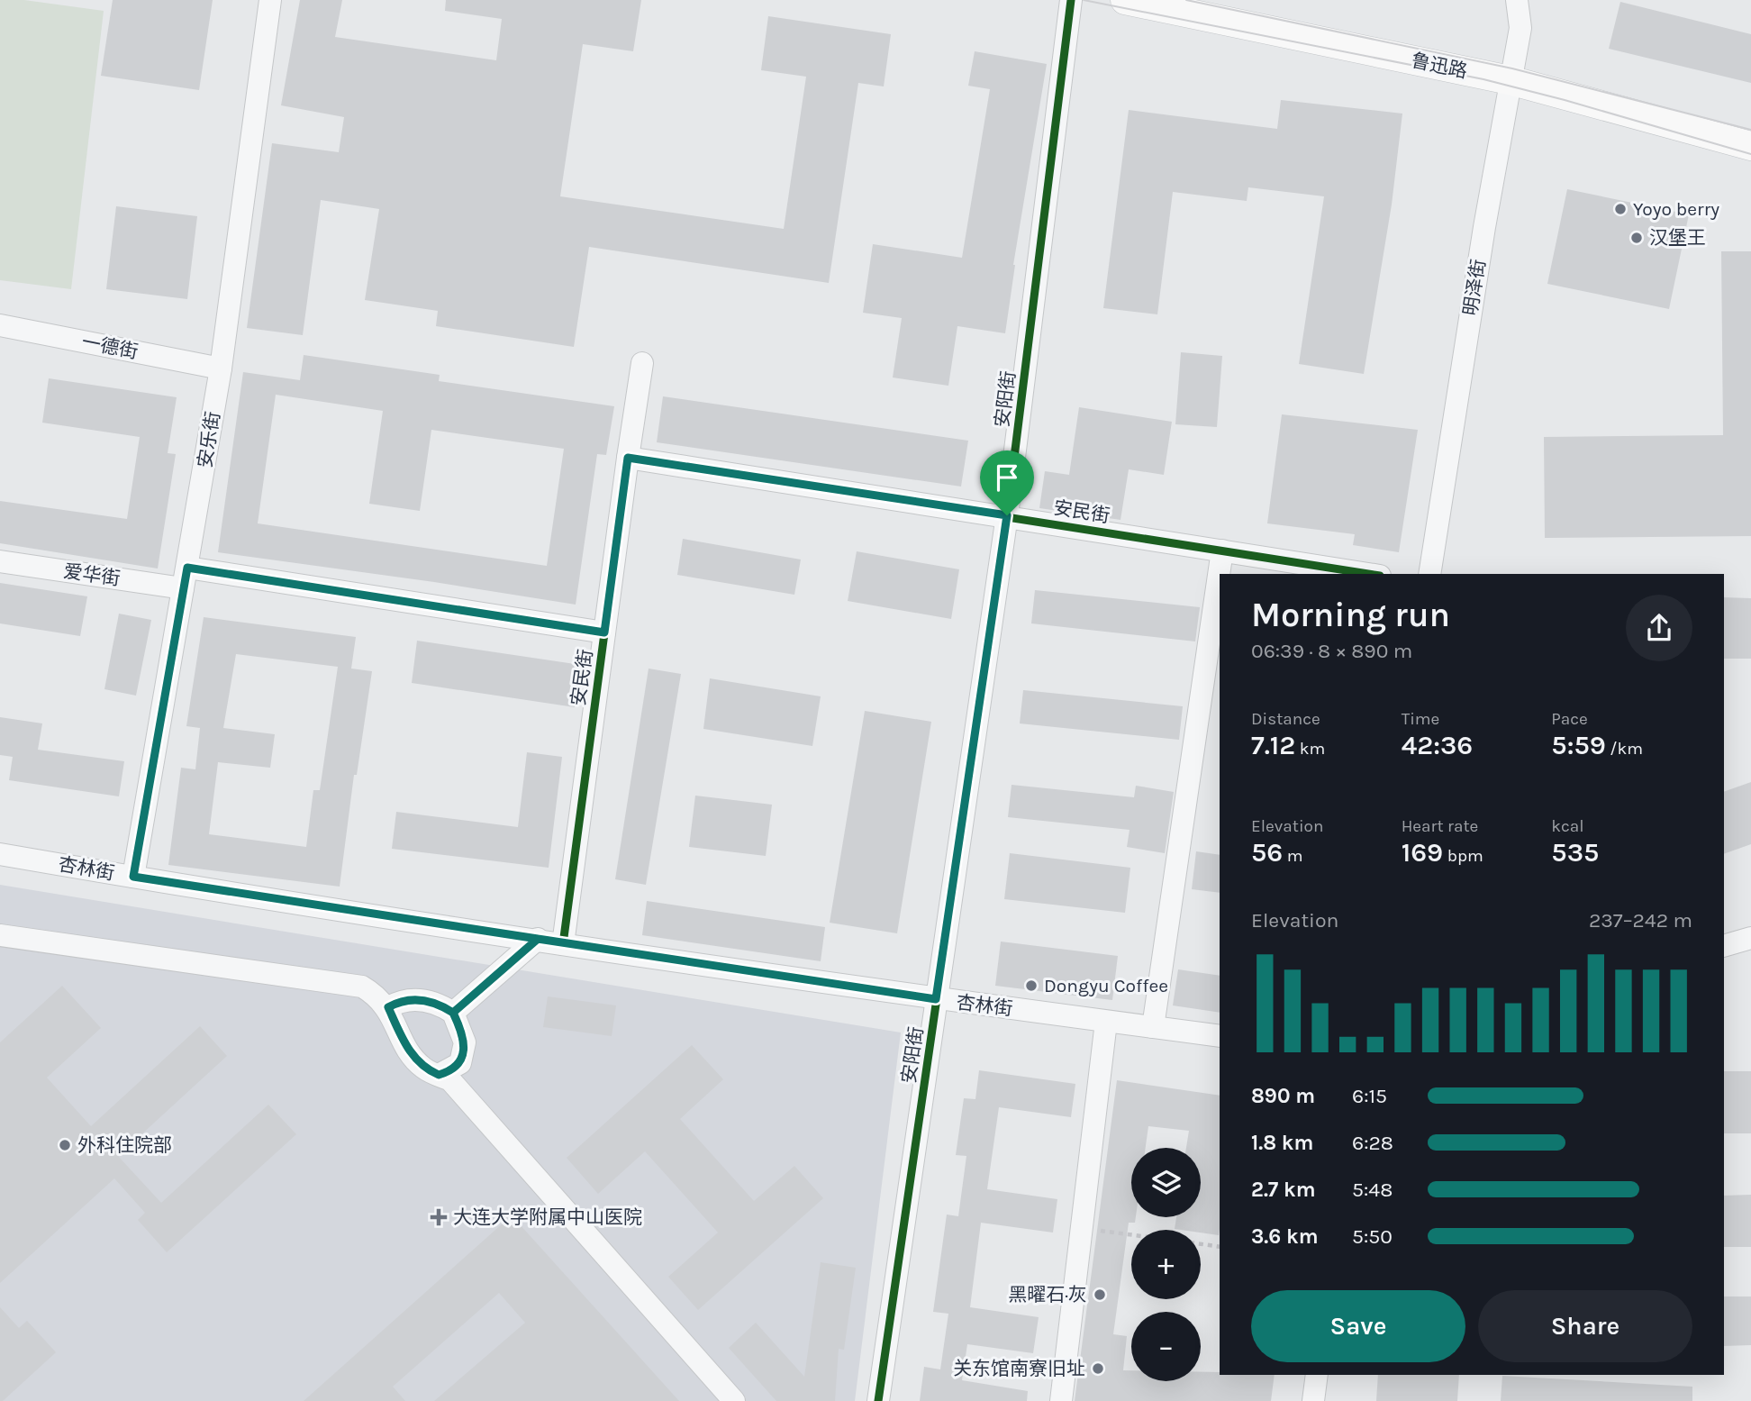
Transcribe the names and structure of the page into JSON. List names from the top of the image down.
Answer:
{
  "streets": {
    "main road": ["鲁迅路"],
    "street": [
      "明泽街",
      "一德街",
      "安阳街",
      "安乐街",
      "安民街",
      "爱华街",
      "杏林街"
    ]
  },
  "crossings": [
    ["鲁迅路", "明泽街"],
    ["一德街", "安乐街"],
    ["安阳街", "安民街"],
    ["安阳街", "杏林街"],
    ["安乐街", "安民街"],
    ["安乐街", "爱华街"],
    ["安乐街", "杏林街"],
    ["安民街", "爱华街"],
    ["安民街", "杏林街"]
  ],
  "places": {
    "other": [
      "Yoyo berry",
      "汉堡王",
      "Dongyu Coffee",
      "外科住院部",
      "黑曜石·灰",
      "关东馆南寮旧址"
    ],
    "health": ["大连大学附属中山医院"]
  },
  "page": {
    "heading": ["Morning run", "06:39 · 8 × 890 m"],
    "stats": [
      ["Distance", "7.12 km"],
      ["Time", "42:36"],
      ["Pace", "5:59 /km"],
      ["Elevation", "56 m"],
      ["Heart rate", "169 bpm"],
      ["kcal", "535"]
    ],
    "chart": ["Elevation", "237–242 m"],
    "list": [
      {
        "name": "890 m",
        "note": "6:15"
      },
      {
        "name": "1.8 km",
        "note": "6:28"
      },
      {
        "name": "2.7 km",
        "note": "5:48"
      },
      {
        "name": "3.6 km",
        "note": "5:50"
      }
    ],
    "map_buttons": ["+", "−"],
    "buttons": ["Save", "Share"]
  }
}
